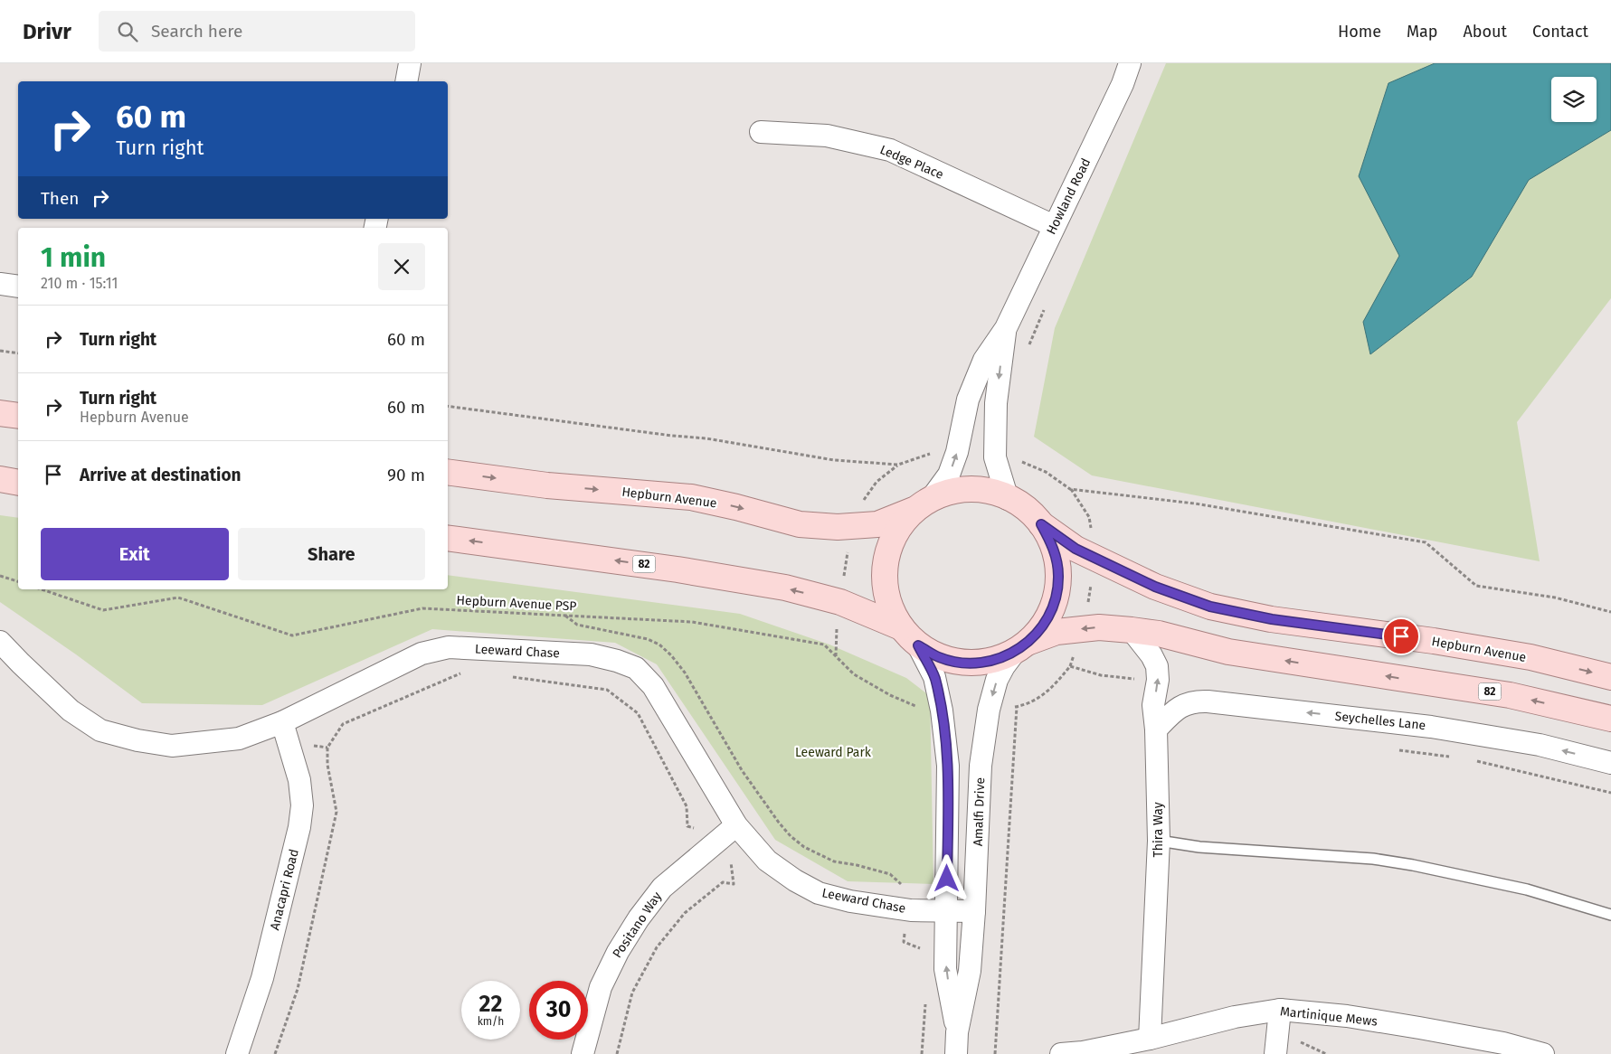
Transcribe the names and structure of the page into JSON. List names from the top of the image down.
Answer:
{
  "streets": {
    "main road": ["Hepburn Avenue", "82"],
    "street": [
      "Ledge Place",
      "Howland Road",
      "Leeward Chase",
      "Seychelles Lane",
      "Amalfi Drive",
      "Thira Way",
      "Anacapri Road",
      "Positano Way",
      "Martinique Mews"
    ],
    "path": ["Hepburn Avenue PSP"]
  },
  "crossings": [
    ["Ledge Place", "Howland Road"],
    ["Howland Road", "Hepburn Avenue"],
    ["Howland Road", "82"],
    ["Hepburn Avenue", "82"],
    ["82", "Amalfi Drive"],
    ["82", "Thira Way"],
    ["Leeward Chase", "Amalfi Drive"],
    ["Leeward Chase", "Anacapri Road"],
    ["Leeward Chase", "Positano Way"],
    ["Seychelles Lane", "Thira Way"],
    ["Thira Way", "Martinique Mews"]
  ],
  "one_way": ["Seychelles Lane"],
  "parks": ["Leeward Park"],
  "page": {
    "header": "Drivr",
    "search": "Search here",
    "nav": [
      "Home",
      "Map",
      "About",
      "Contact"
    ],
    "turn": ["60 m", "Turn right"],
    "then": "Then",
    "heading": ["1 min", "210 m · 15:11"],
    "list": [
      {
        "name": "Turn right",
        "value": "60 m"
      },
      {
        "name": "Turn right",
        "note": "Hepburn Avenue",
        "value": "60 m"
      },
      {
        "name": "Arrive at destination",
        "value": "90 m"
      }
    ],
    "buttons": ["Exit", "Share"],
    "speed": "22 km/h",
    "limit": "30"
  }
}
